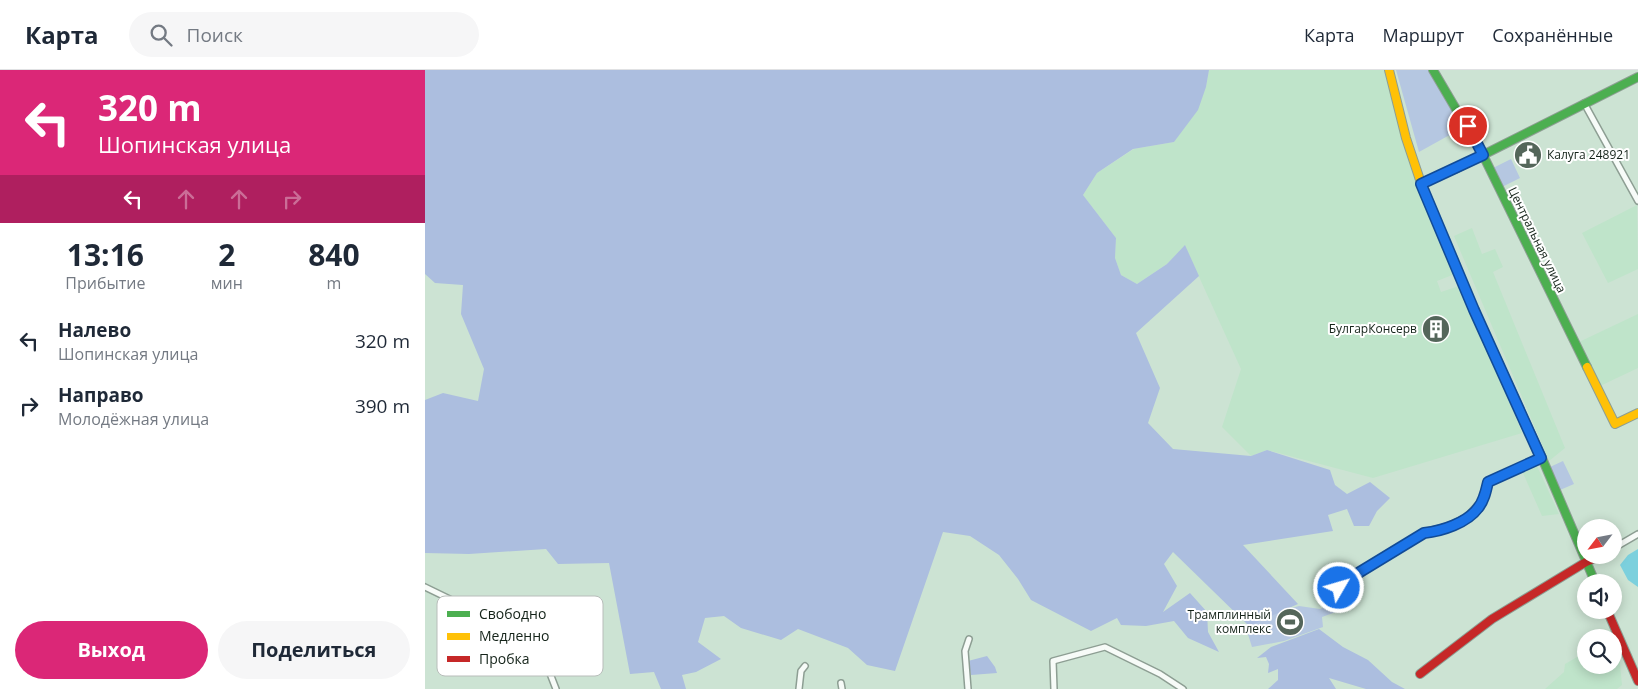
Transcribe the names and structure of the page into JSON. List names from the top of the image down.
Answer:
{
  "streets": {
    "street": ["Центральная улица"]
  },
  "places": {
    "public building": ["Калуга 248921"],
    "building": ["БулгарКонсерв"],
    "sports": ["Трамплинный комплекс"]
  },
  "legend": ["Свободно", "Медленно", "Пробка"],
  "north": "bottom left",
  "page": {
    "header": "Карта",
    "search": "Поиск",
    "nav": ["Карта", "Маршрут", "Сохранённые"],
    "turn": ["320 m", "Шопинская улица"],
    "eta": [
      "13:16",
      "Прибытие",
      "2",
      "мин",
      "840",
      "m"
    ],
    "list": [
      {
        "name": "Налево",
        "note": "Шопинская улица",
        "value": "320 m"
      },
      {
        "name": "Направо",
        "note": "Молодёжная улица",
        "value": "390 m"
      }
    ],
    "buttons": ["Выход", "Поделиться"]
  }
}
